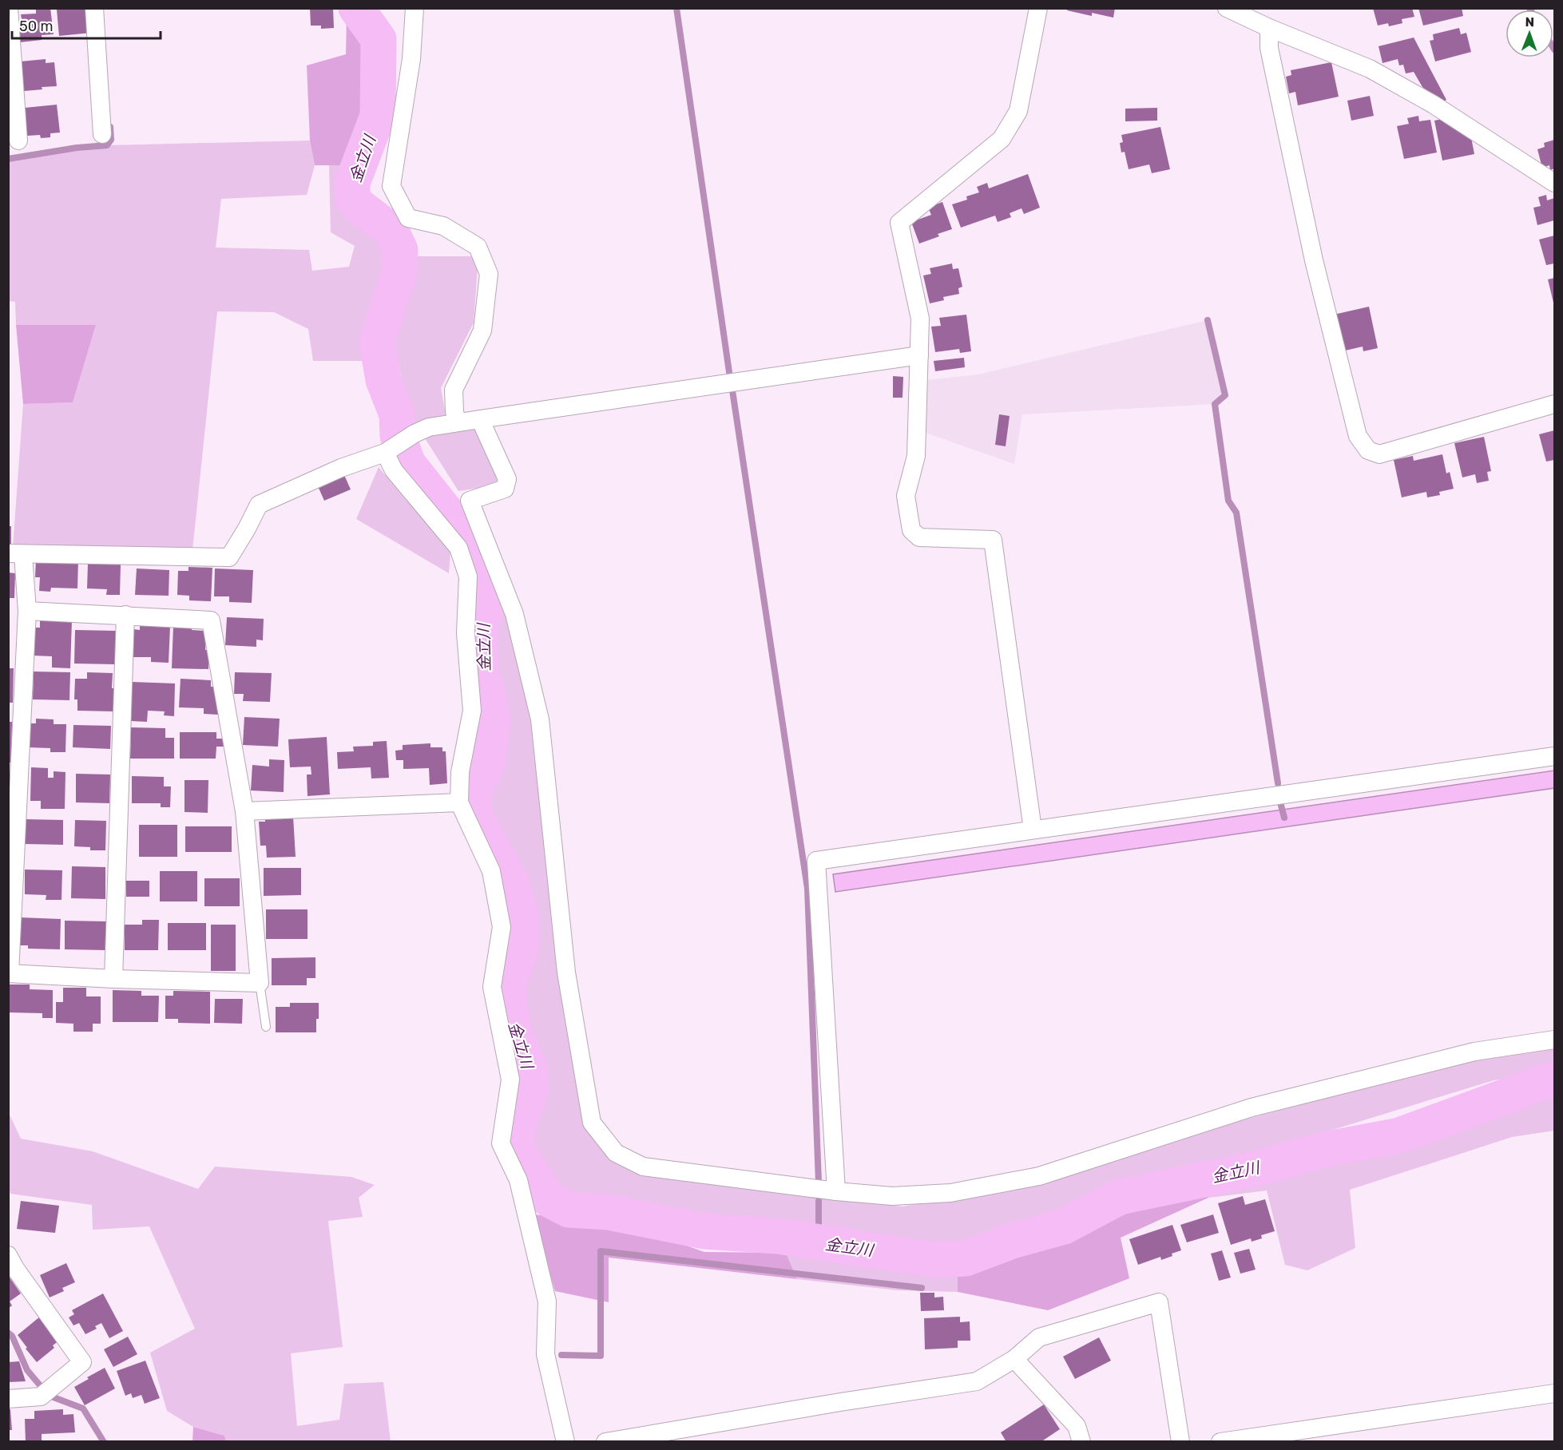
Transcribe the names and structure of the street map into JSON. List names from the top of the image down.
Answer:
{
  "water": ["金立川"],
  "scale_bar": "50 m",
  "north": "top"
}
